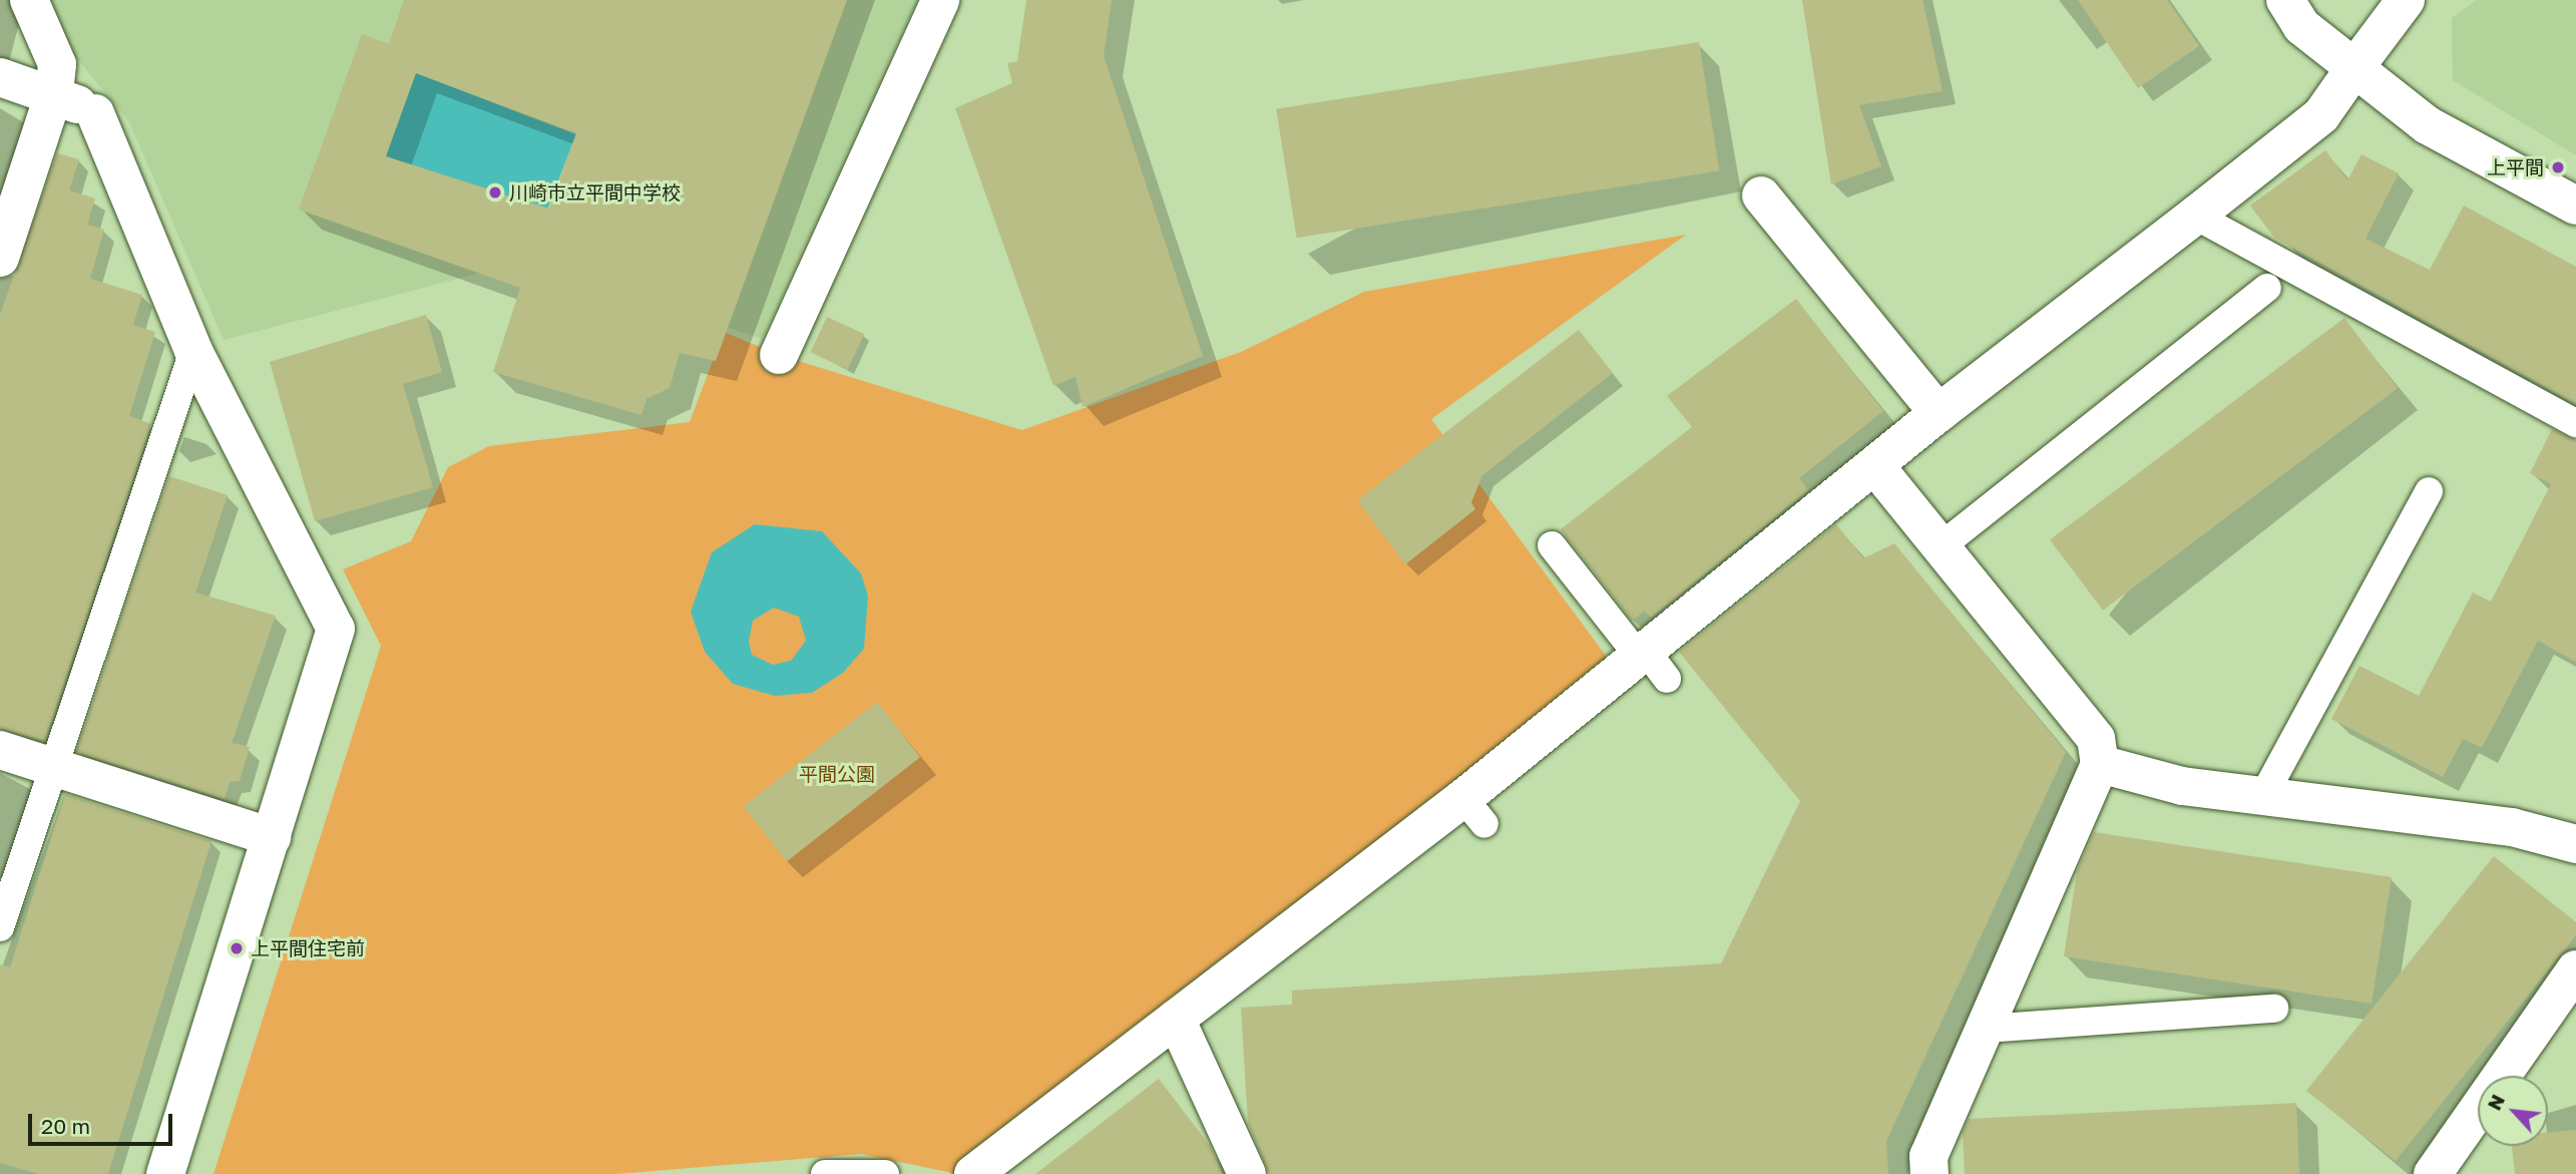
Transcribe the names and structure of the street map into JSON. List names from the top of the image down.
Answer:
{
  "parks": ["平間公園"],
  "places": ["上平間", "川崎市立平間中学校", "上平間住宅前"],
  "scale_bar": "20 m",
  "north": "top left"
}
